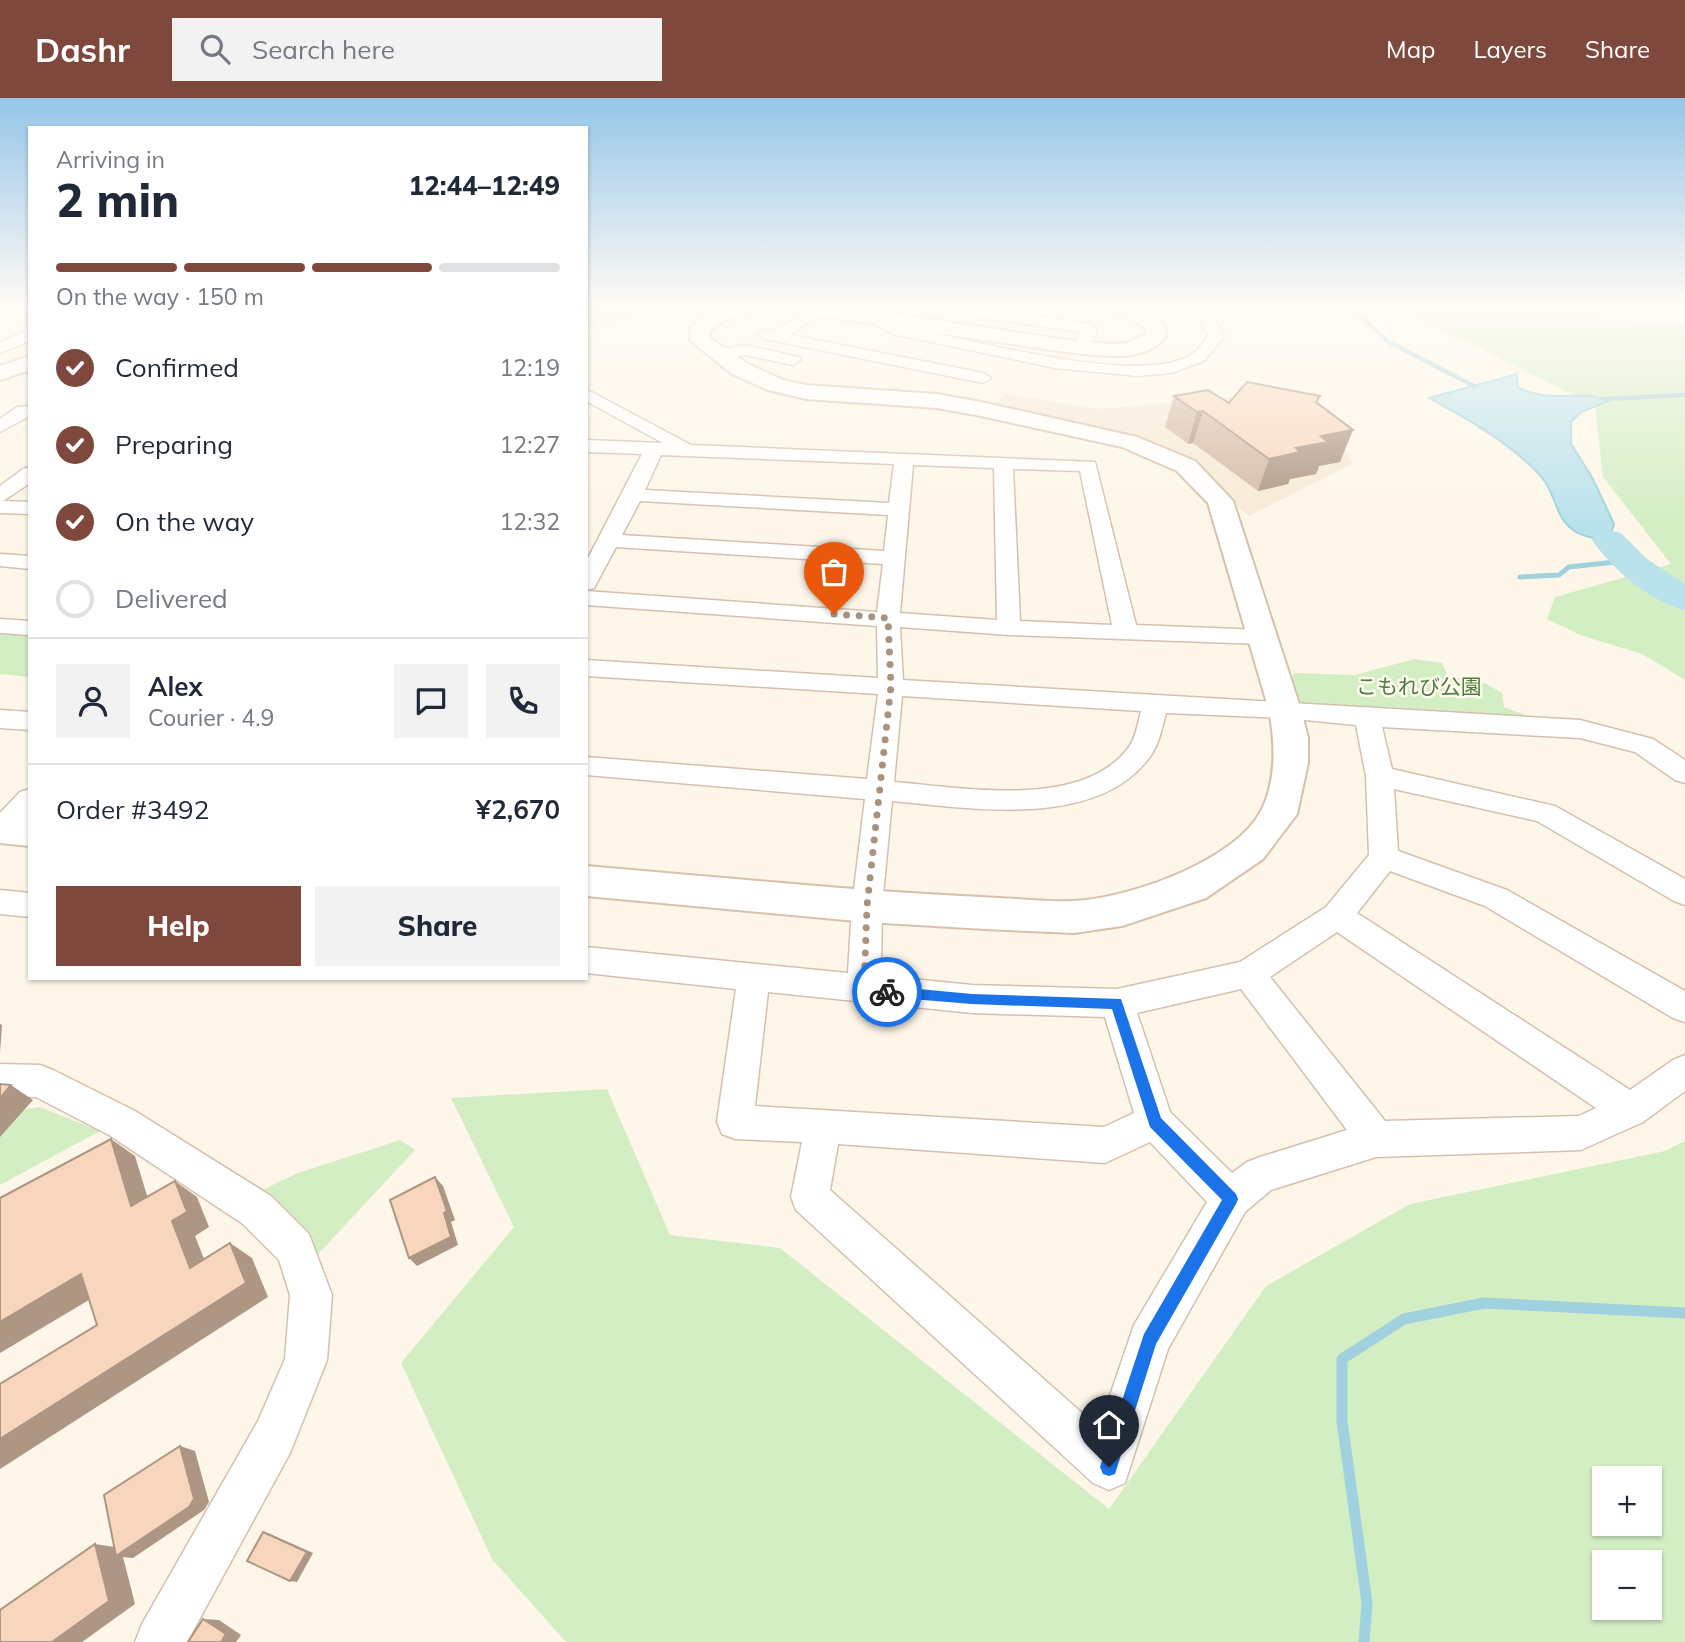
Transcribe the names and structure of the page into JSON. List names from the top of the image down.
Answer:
{
  "parks": ["こもれび公園"],
  "page": {
    "header": "Dashr",
    "search": "Search here",
    "nav": ["Map", "Layers", "Share"],
    "heading": ["2 min", "Arriving in", "12:44–12:49"],
    "panel": [
      "Alex",
      "Courier · 4.9",
      "Order #3492",
      "¥2,670"
    ],
    "bar": "On the way · 150 m",
    "list": [
      ["Confirmed", "12:19"],
      ["Preparing", "12:27"],
      ["On the way", "12:32"],
      "Delivered"
    ],
    "buttons": ["Help", "Share"],
    "map_buttons": ["+", "−"]
  }
}
